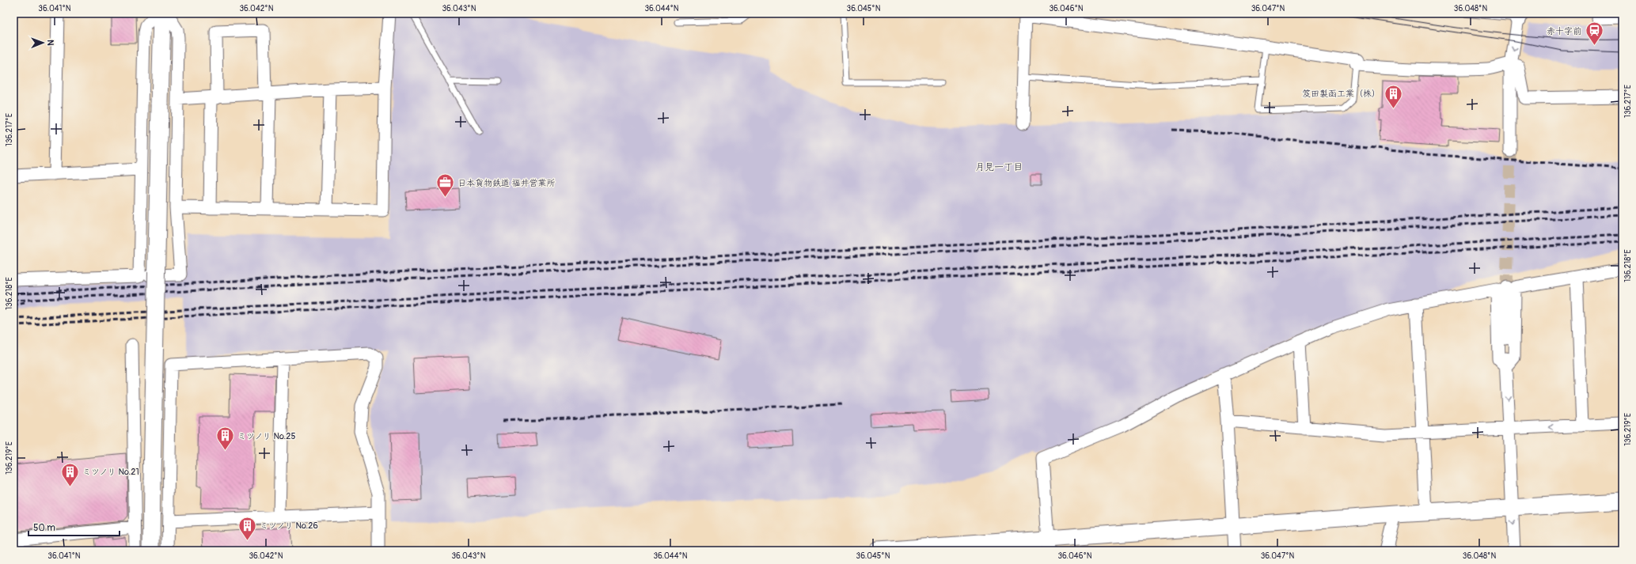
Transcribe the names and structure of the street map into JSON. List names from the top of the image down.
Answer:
{
  "districts": ["月見一丁目"],
  "places": {
    "station": ["赤十字前"],
    "building": [
      "笈田製函工業（株）",
      "ミツノリ No.25",
      "ミツノリ No.21",
      "ミツノリ No.26"
    ],
    "office": ["日本貨物鉄道 福井営業所"]
  },
  "scale_bar": "50 m",
  "north": "right",
  "coordinates": [
    "36.041°N",
    "36.042°N",
    "36.043°N",
    "36.044°N",
    "36.045°N",
    "36.046°N",
    "36.047°N",
    "36.048°N",
    "136.217°E",
    "136.218°E",
    "136.219°E"
  ]
}
